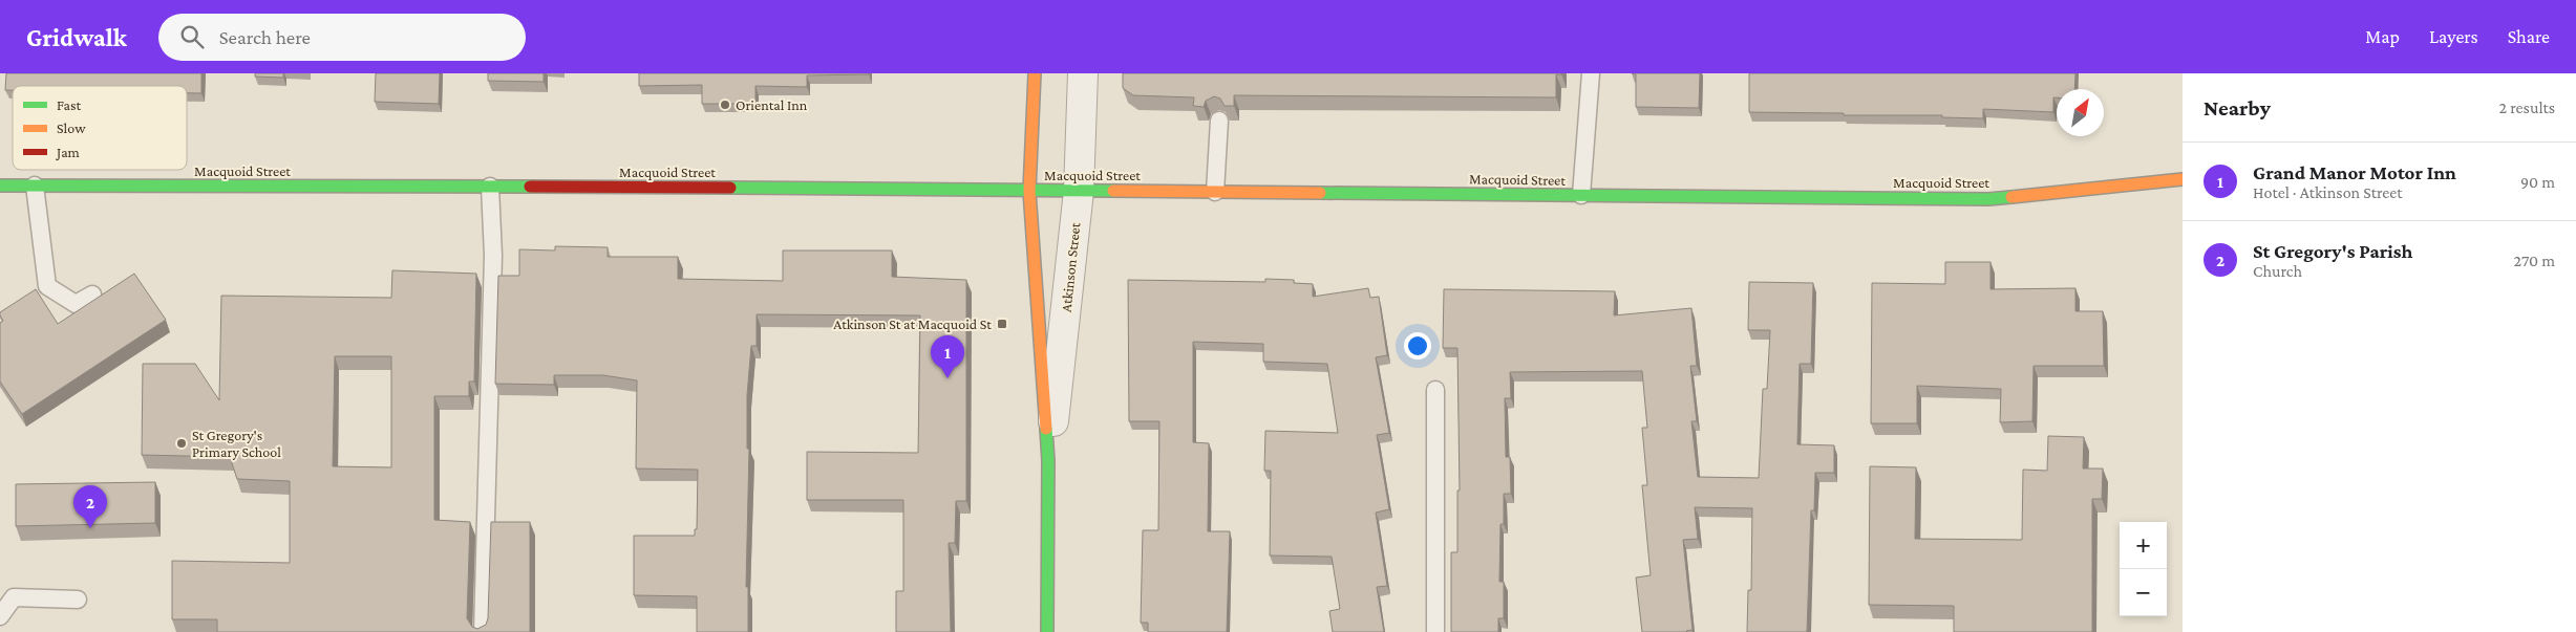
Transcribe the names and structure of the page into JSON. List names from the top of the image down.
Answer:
{
  "streets": {
    "street": ["Macquoid Street", "Atkinson Street"]
  },
  "crossings": [
    ["Macquoid Street", "Atkinson Street"]
  ],
  "places": {
    "other": ["Oriental Inn", "St Gregory's Primary School"],
    "transit": ["Atkinson St at Macquoid St"]
  },
  "legend": ["Fast", "Slow", "Jam"],
  "north": "top right",
  "page": {
    "header": "Gridwalk",
    "search": "Search here",
    "nav": ["Map", "Layers", "Share"],
    "heading": ["Nearby", "2 results"],
    "list": [
      {
        "mark": "1",
        "name": "Grand Manor Motor Inn",
        "note": "Hotel · Atkinson Street",
        "value": "90 m"
      },
      {
        "mark": "2",
        "name": "St Gregory's Parish",
        "note": "Church",
        "value": "270 m"
      }
    ],
    "pins": ["1", "2"],
    "map_buttons": ["+", "−"]
  }
}
